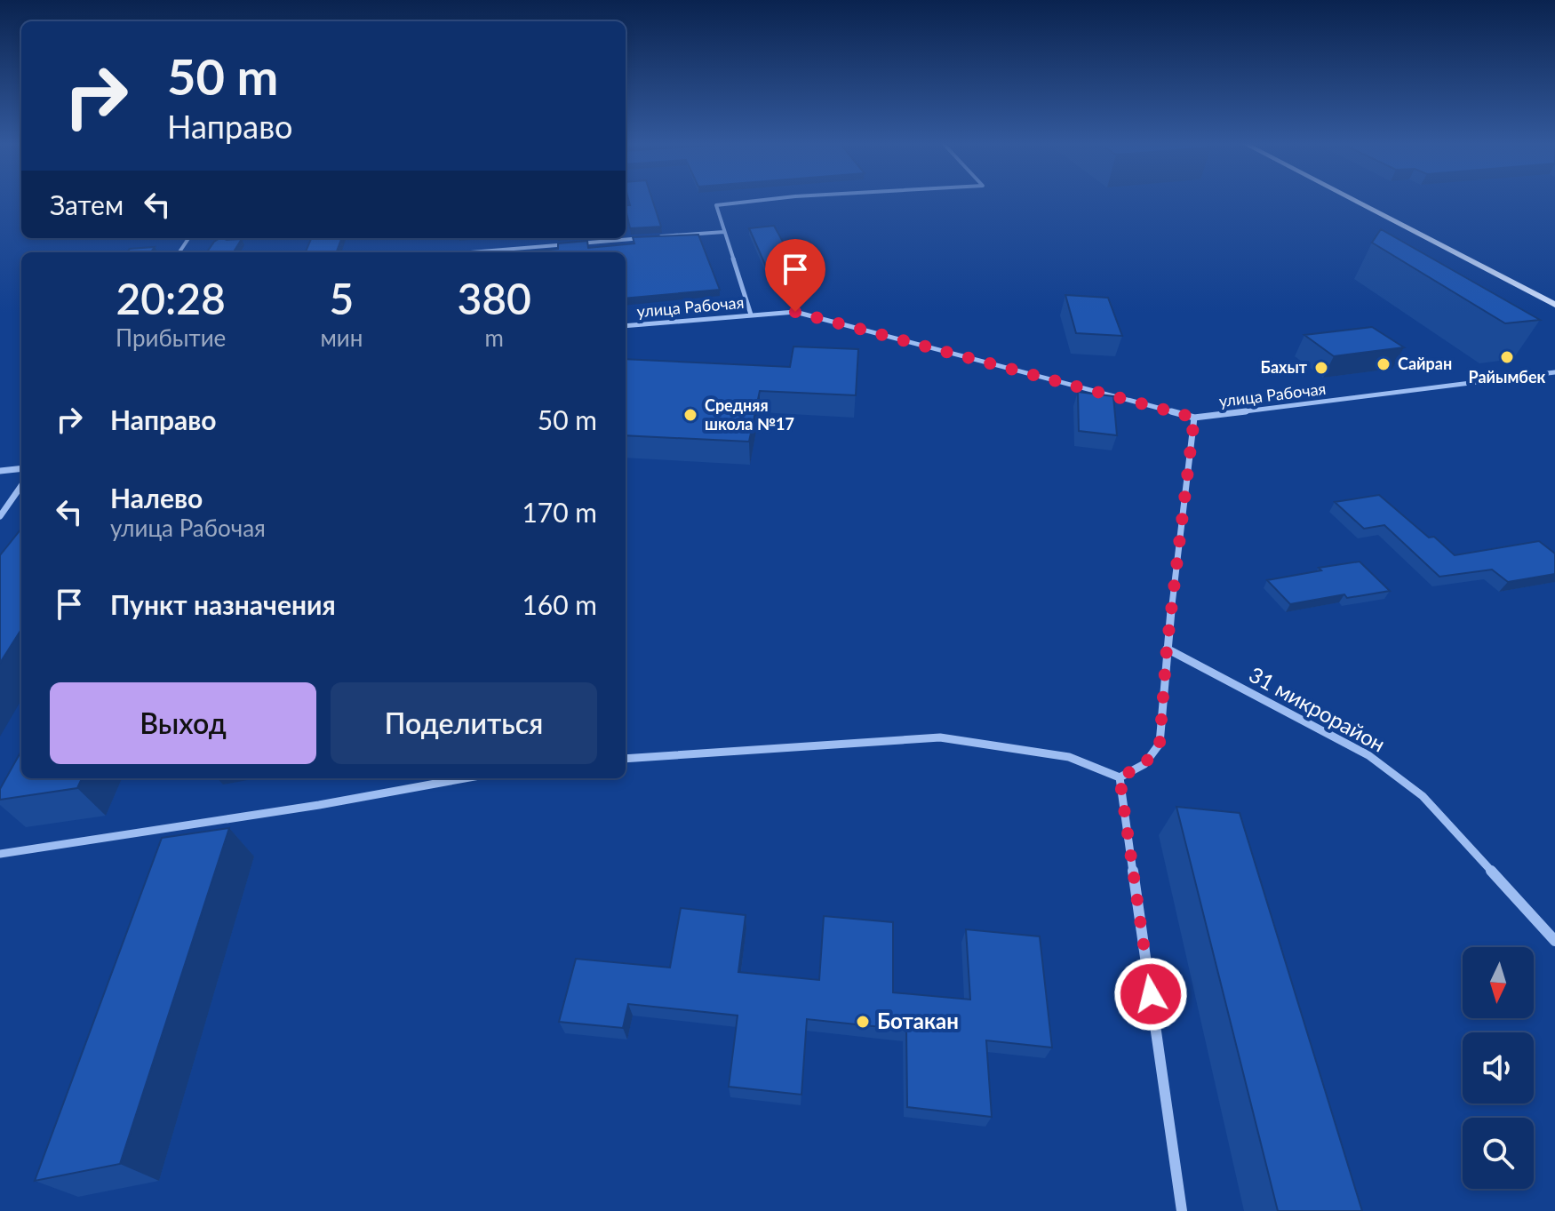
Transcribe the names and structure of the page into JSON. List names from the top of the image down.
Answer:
{
  "streets": {
    "street": ["улица Рабочая", "31 микрорайон"]
  },
  "places": [
    "Райымбек",
    "Сайран",
    "Бахыт",
    "Средняя школа №17",
    "Ботакан"
  ],
  "north": "bottom",
  "page": {
    "turn": ["50 m", "Направо"],
    "then": "Затем",
    "eta": [
      "20:28",
      "Прибытие",
      "5",
      "мин",
      "380",
      "m"
    ],
    "list": [
      {
        "name": "Направо",
        "value": "50 m"
      },
      {
        "name": "Налево",
        "note": "улица Рабочая",
        "value": "170 m"
      },
      {
        "name": "Пункт назначения",
        "value": "160 m"
      }
    ],
    "buttons": ["Выход", "Поделиться"]
  }
}
